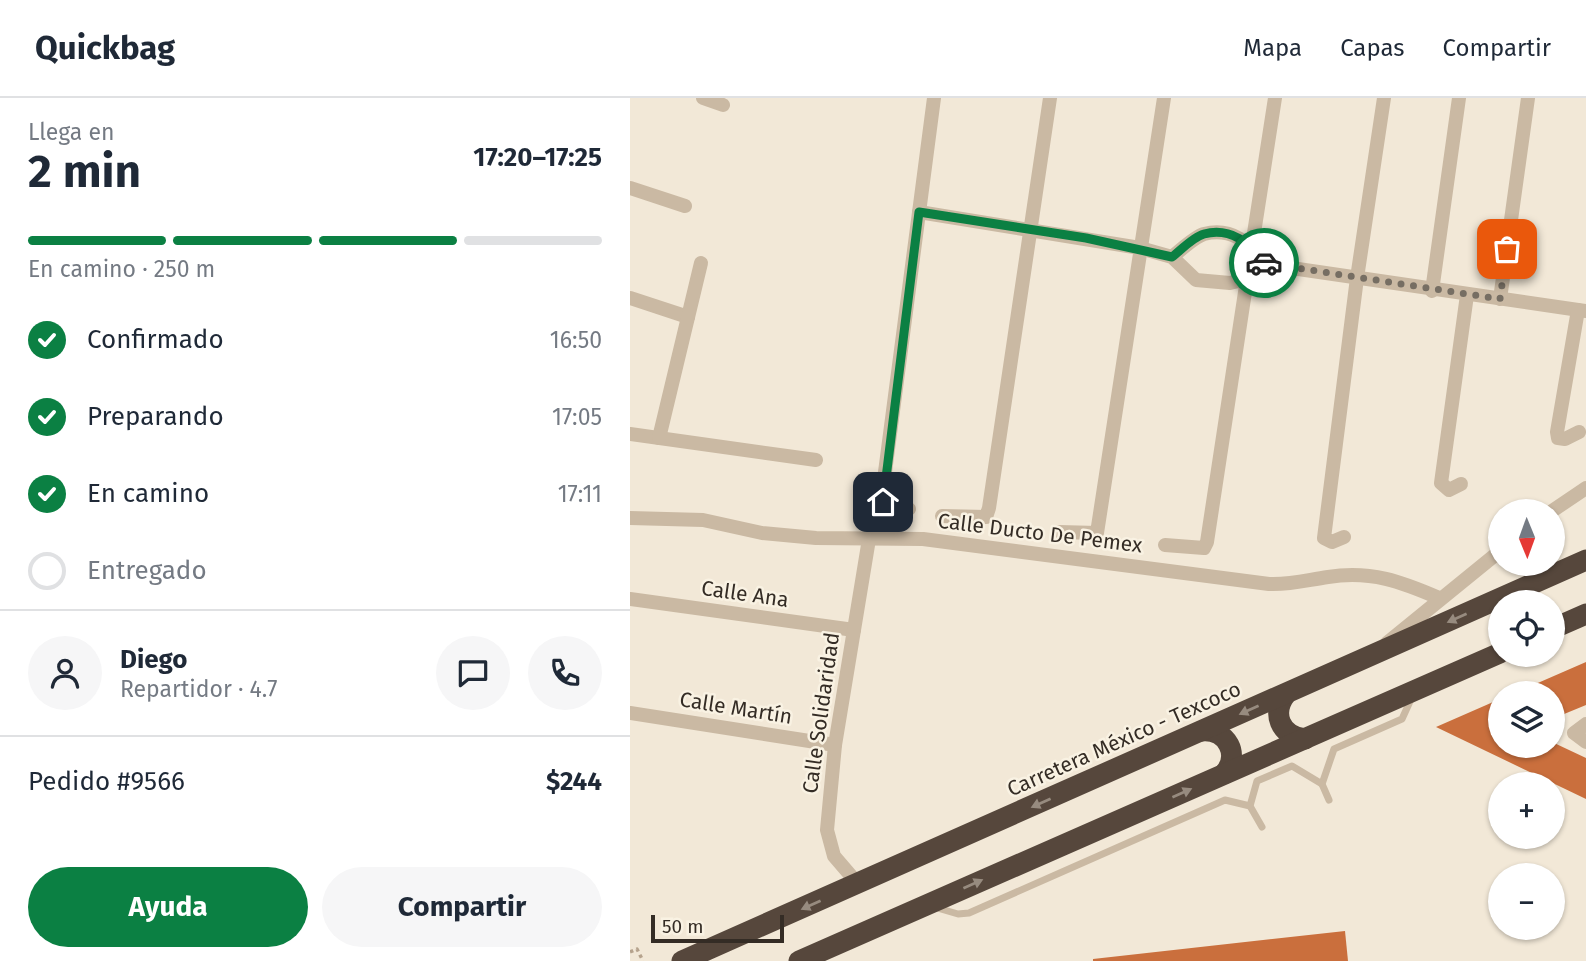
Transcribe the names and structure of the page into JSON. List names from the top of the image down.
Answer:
{
  "streets": {
    "highway": ["Carretera México - Texcoco"],
    "street": [
      "Calle Ducto De Pemex",
      "Calle Ana",
      "Calle Martín",
      "Calle Solidaridad"
    ]
  },
  "crossings": [
    ["Calle Ducto De Pemex", "Calle Solidaridad"],
    ["Calle Ana", "Calle Solidaridad"],
    ["Calle Martín", "Calle Solidaridad"],
    ["Calle Solidaridad", "Carretera México - Texcoco"]
  ],
  "scale_bar": "50 m",
  "north": "bottom",
  "page": {
    "header": "Quickbag",
    "nav": ["Mapa", "Capas", "Compartir"],
    "heading": ["2 min", "Llega en", "17:20–17:25"],
    "panel": [
      "Diego",
      "Repartidor · 4.7",
      "Pedido #9566",
      "$244"
    ],
    "bar": "En camino · 250 m",
    "list": [
      ["Confirmado", "16:50"],
      ["Preparando", "17:05"],
      ["En camino", "17:11"],
      "Entregado"
    ],
    "map_buttons": ["+", "−"],
    "buttons": ["Ayuda", "Compartir"],
    "scale": "50 m"
  }
}
